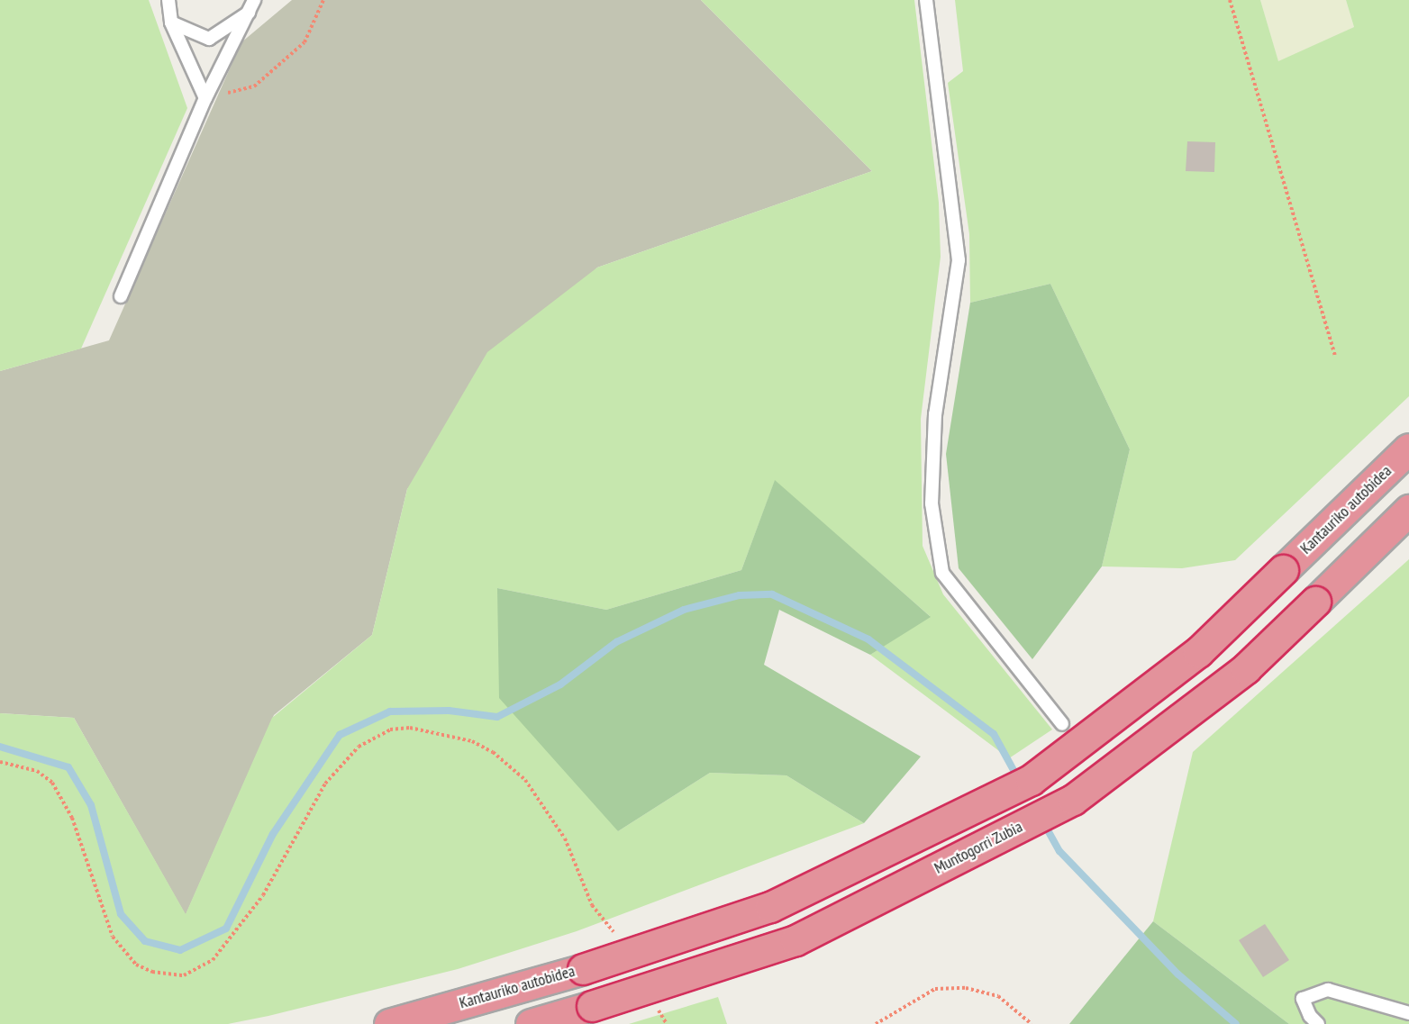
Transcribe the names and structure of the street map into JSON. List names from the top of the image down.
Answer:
{
  "streets": {
    "highway": ["Kantauriko autobidea", "Muntogorri Zubia"]
  }
}
